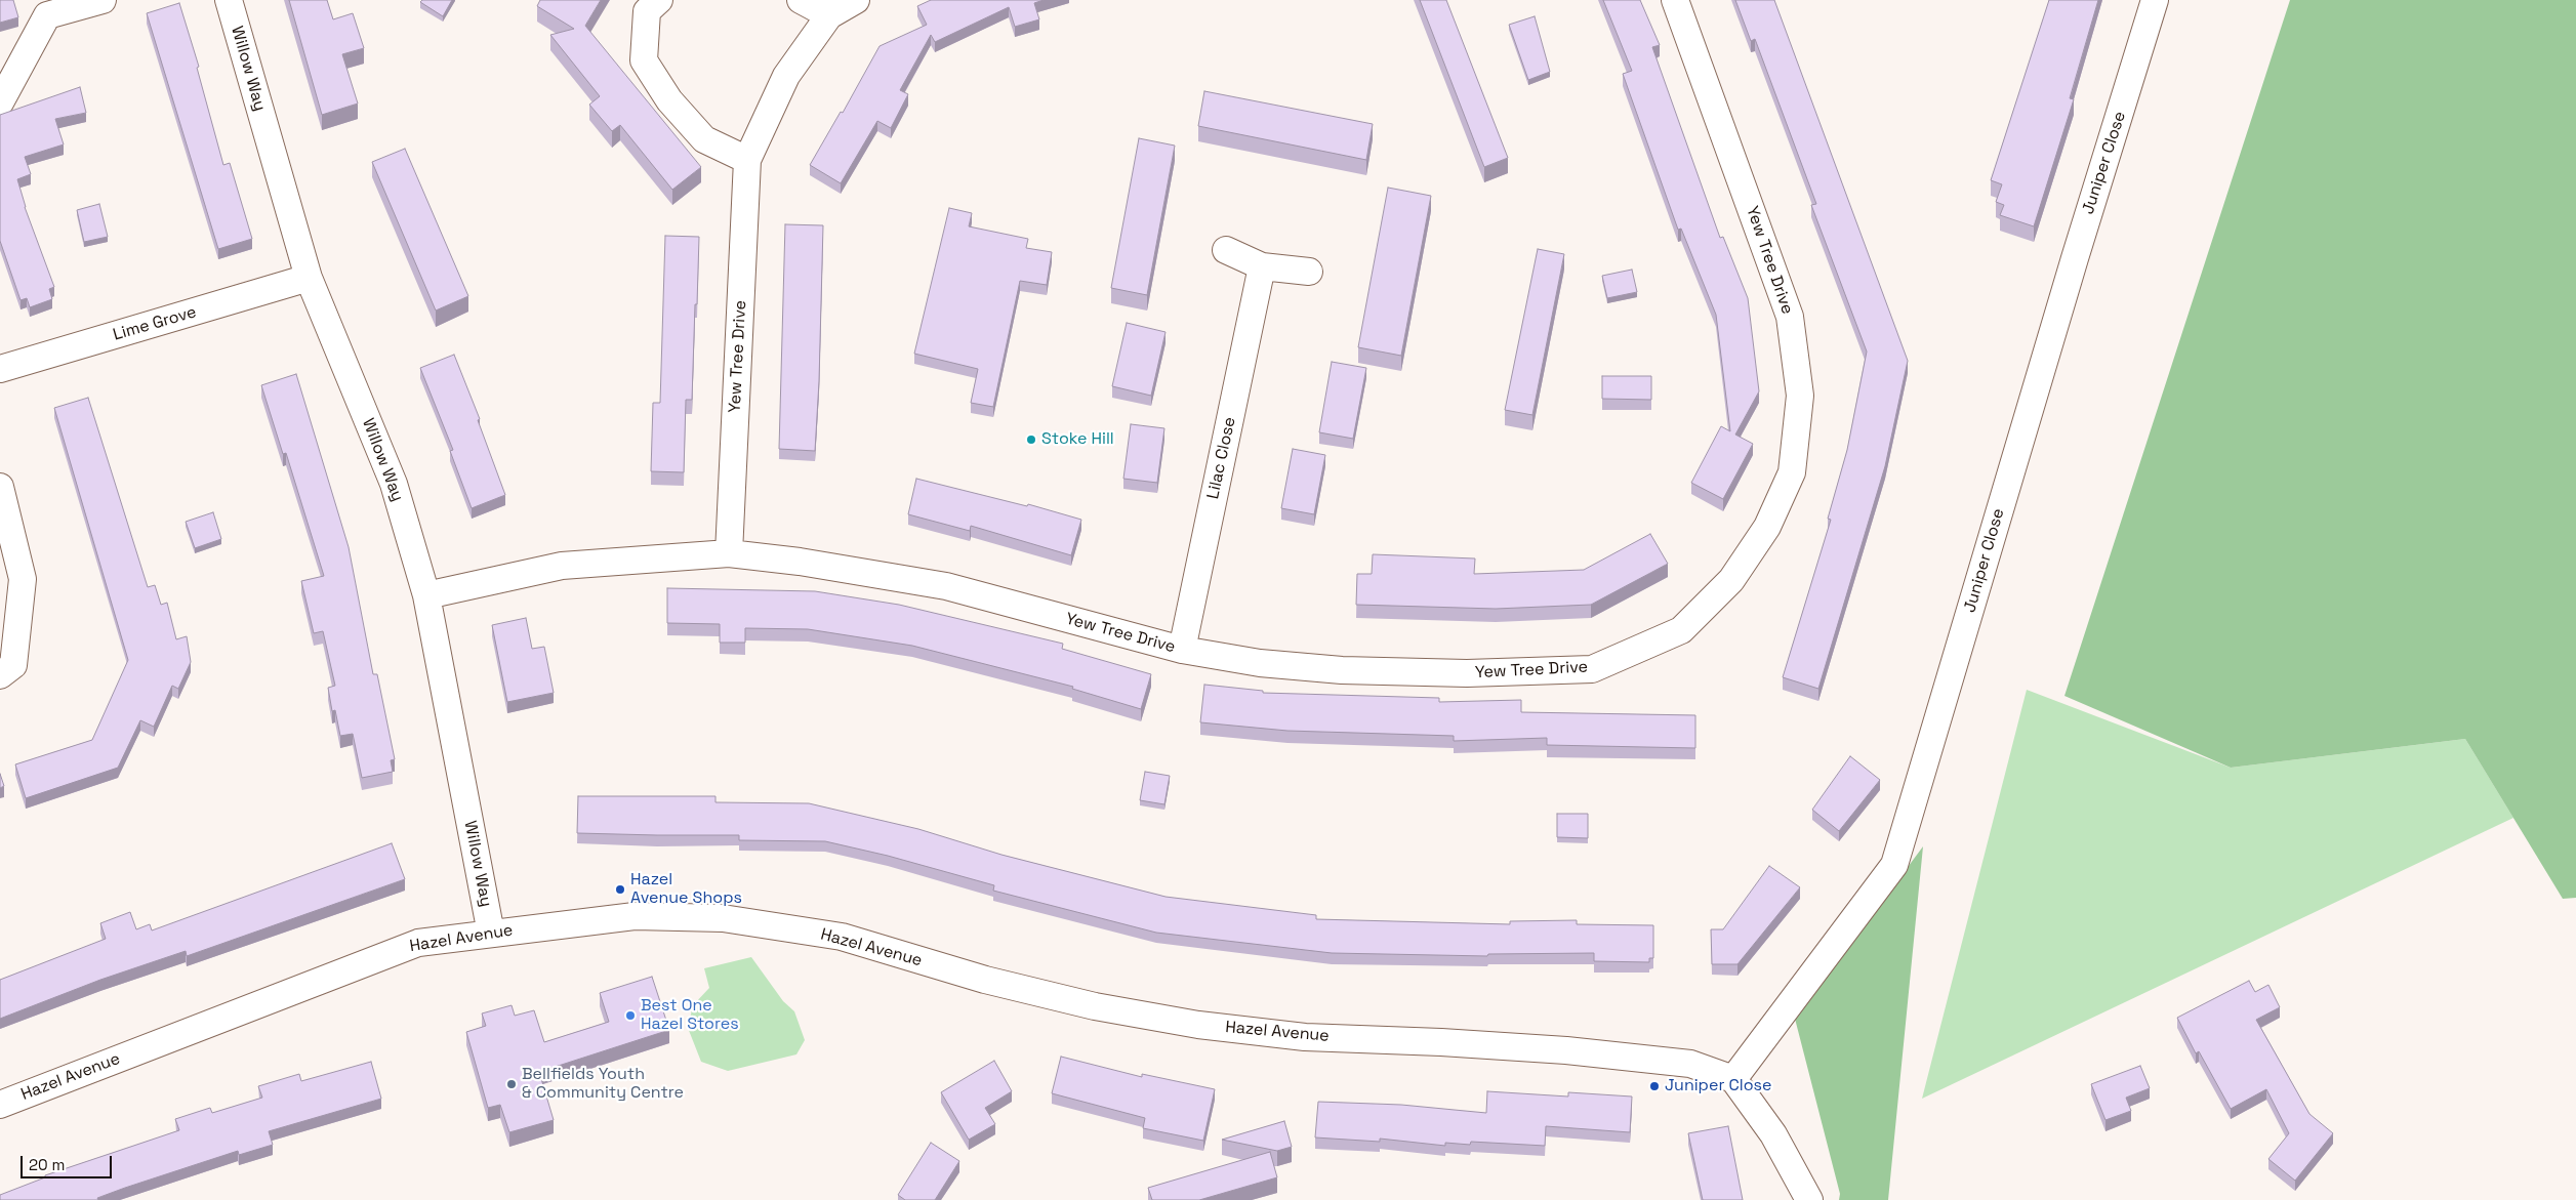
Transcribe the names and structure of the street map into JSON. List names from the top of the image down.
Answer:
{
  "streets": {
    "street": [
      "Willow Way",
      "Juniper Close",
      "Yew Tree Drive",
      "Lime Grove",
      "Lilac Close",
      "Hazel Avenue"
    ]
  },
  "crossings": [
    ["Willow Way", "Yew Tree Drive"],
    ["Willow Way", "Lime Grove"],
    ["Willow Way", "Hazel Avenue"],
    ["Juniper Close", "Hazel Avenue"],
    ["Yew Tree Drive", "Lilac Close"]
  ],
  "places": [
    "Stoke Hill",
    "Hazel Avenue Shops",
    "Best One Hazel Stores",
    "Bellfields Youth & Community Centre",
    "Juniper Close"
  ],
  "scale_bar": "20 m"
}
